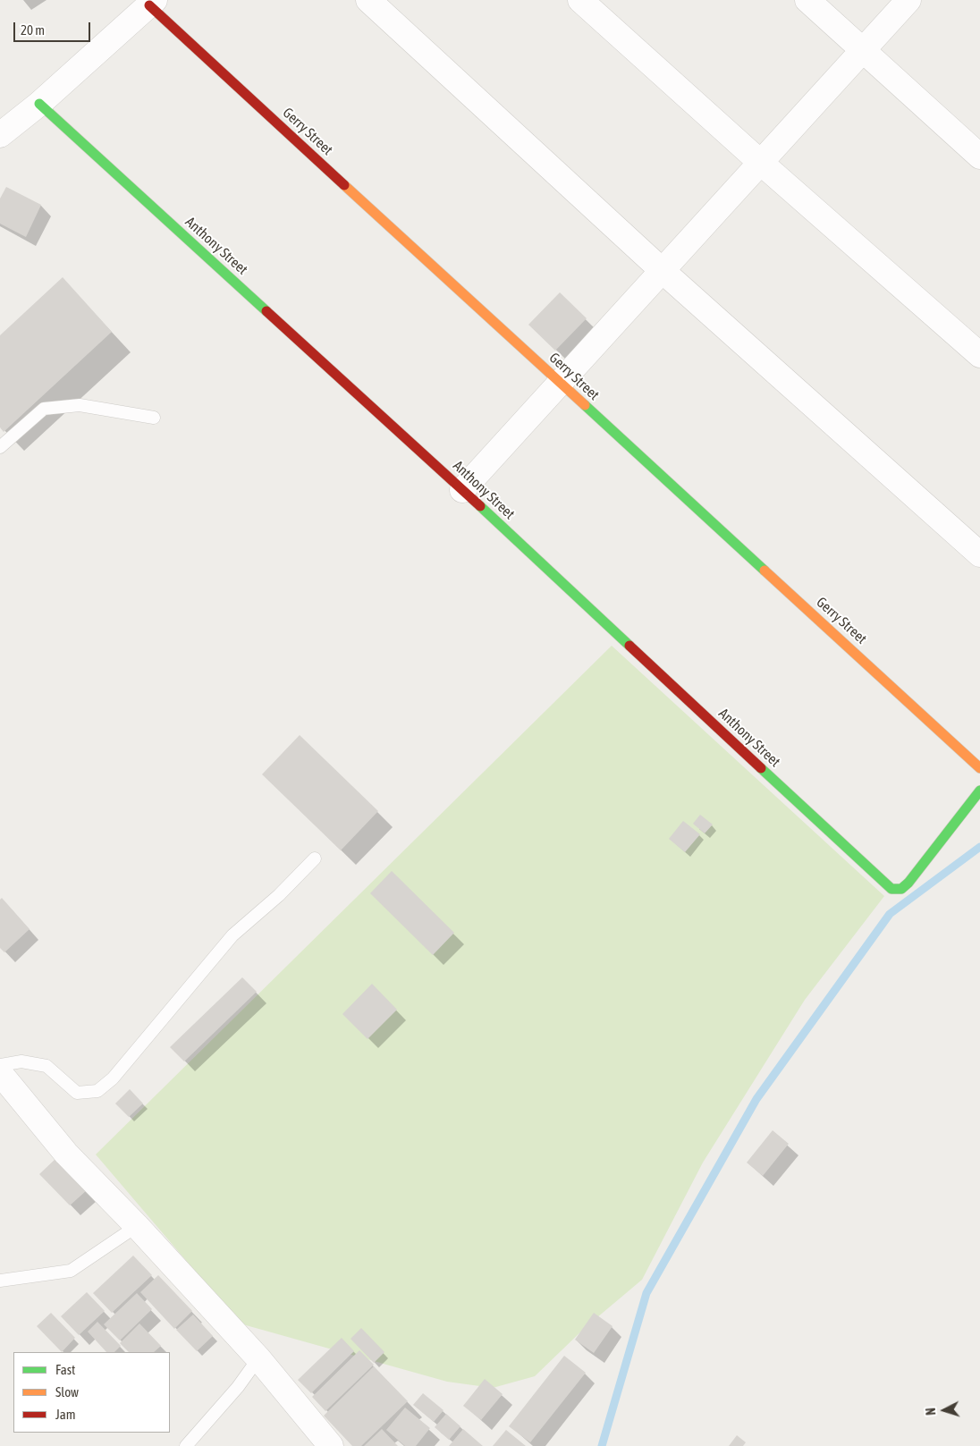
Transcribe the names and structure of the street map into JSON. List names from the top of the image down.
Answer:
{
  "streets": {
    "street": ["Gerry Street", "Anthony Street"]
  },
  "legend": ["Fast", "Slow", "Jam"],
  "scale_bar": "20 m",
  "north": "left"
}
